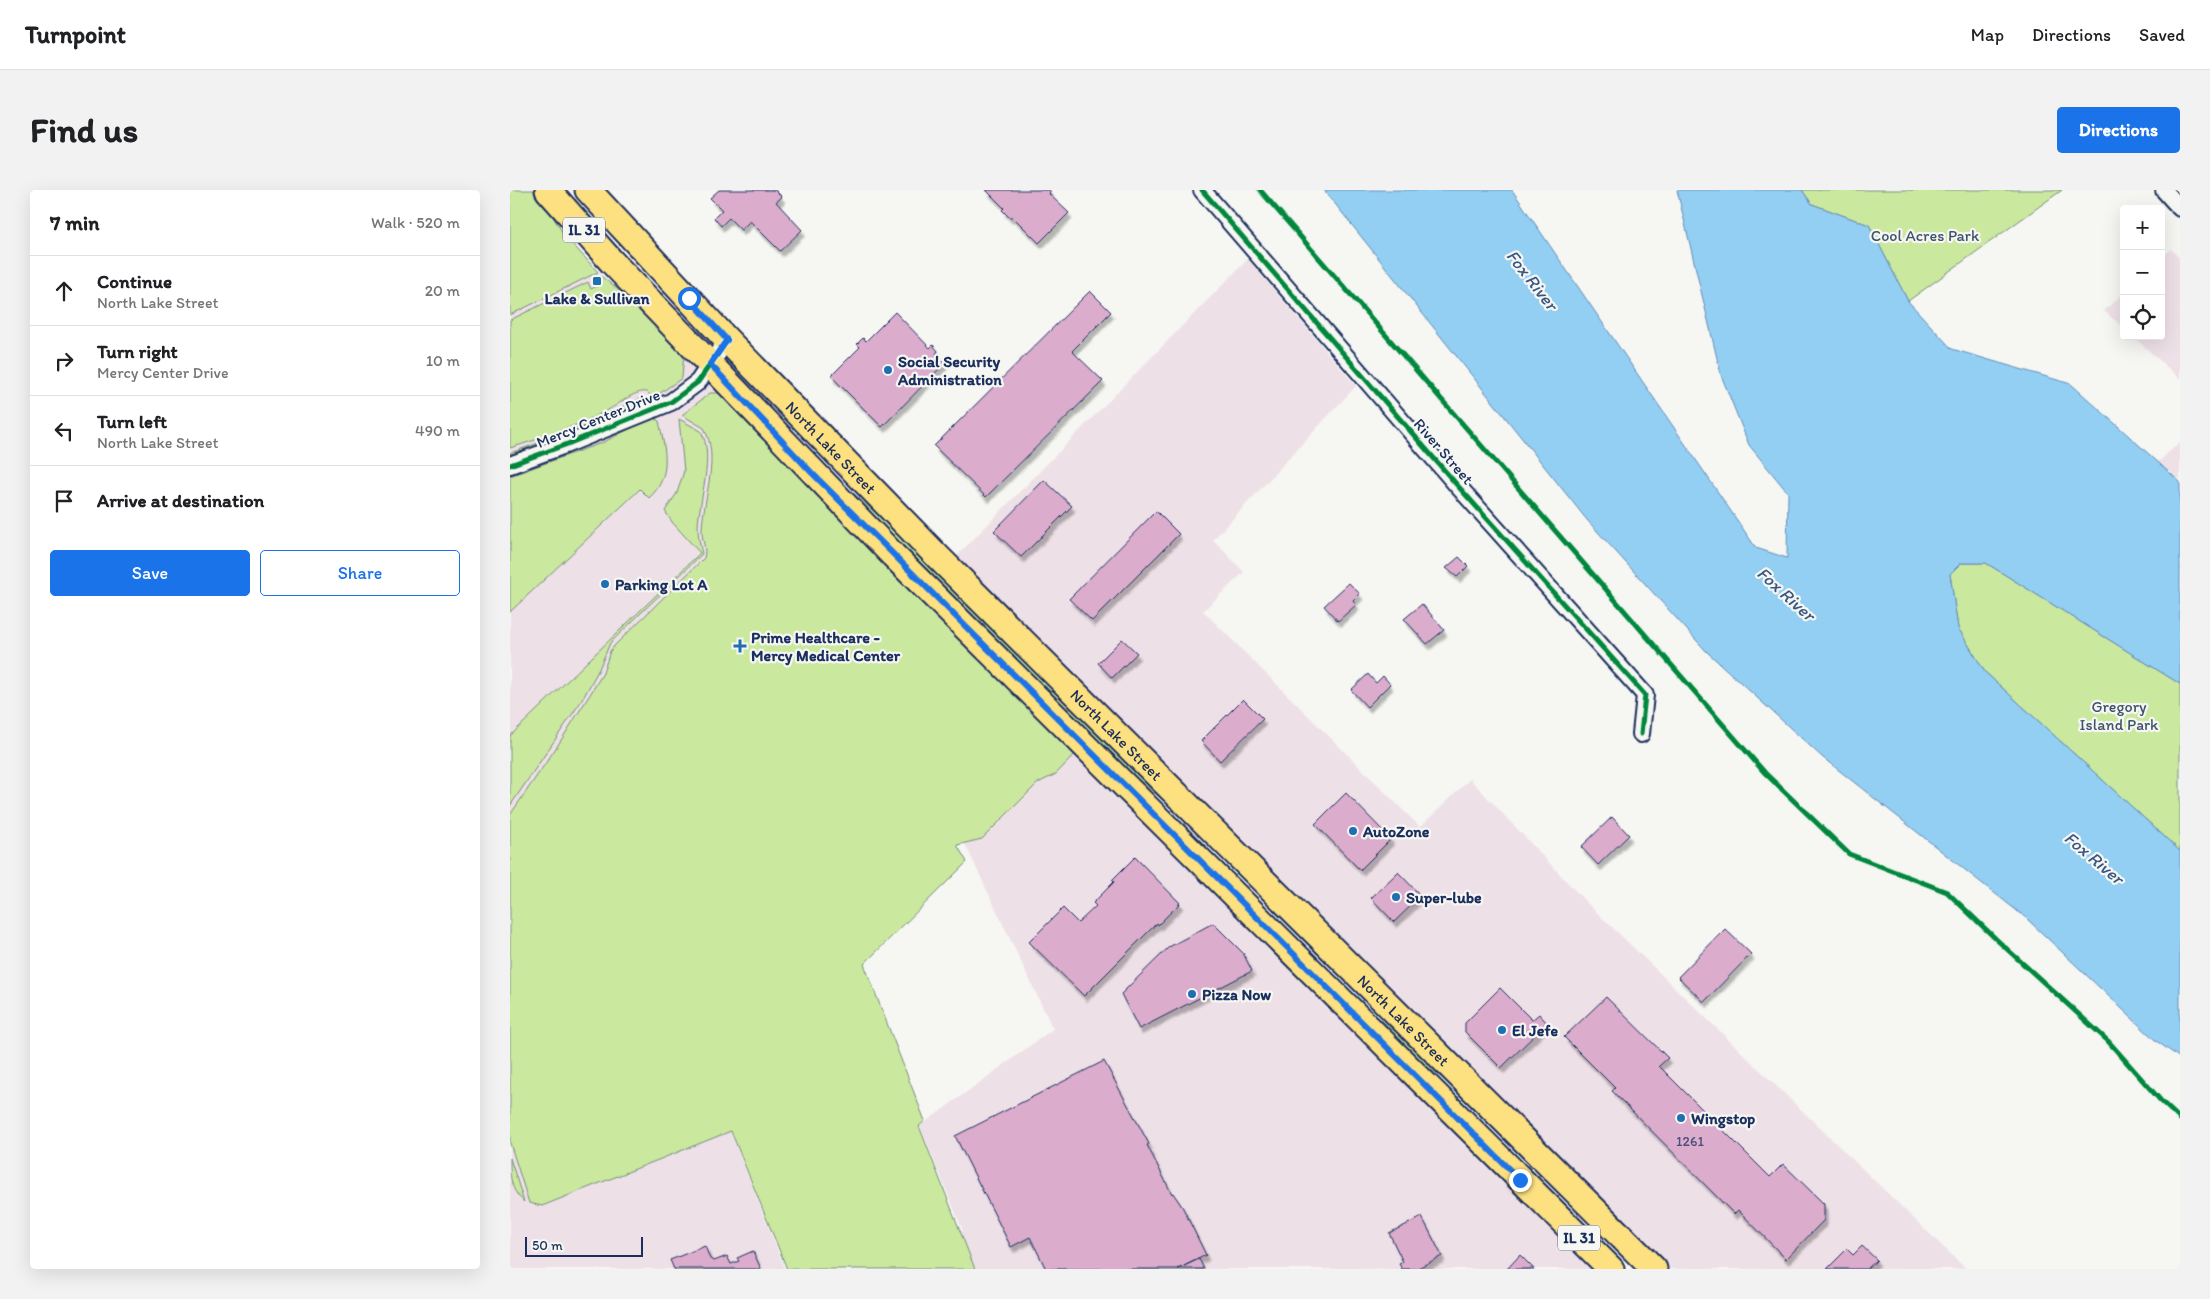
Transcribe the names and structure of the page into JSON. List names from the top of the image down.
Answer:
{
  "streets": {
    "main road": ["IL 31", "North Lake Street"],
    "street": ["Mercy Center Drive", "River Street"]
  },
  "crossings": [
    ["Mercy Center Drive", "North Lake Street"]
  ],
  "water": ["Fox River"],
  "parks": ["Cool Acres Park", "Gregory Island Park"],
  "places": {
    "transit": ["Lake & Sullivan"],
    "other": [
      "Social Security Administration",
      "Parking Lot A",
      "AutoZone",
      "Super-lube",
      "Pizza Now",
      "El Jefe",
      "Wingstop"
    ],
    "health": ["Prime Healthcare - Mercy Medical Center"]
  },
  "house_numbers": ["1261"],
  "scale_bar": "50 m",
  "page": {
    "header": "Turnpoint",
    "nav": ["Map", "Directions", "Saved"],
    "buttons": [
      "Directions",
      ["Save", "Share"]
    ],
    "title": "Find us",
    "heading": ["7 min", "Walk · 520 m"],
    "map_buttons": ["+", "−"],
    "list": [
      ["Continue", "North Lake Street", "20 m"],
      ["Turn right", "Mercy Center Drive", "10 m"],
      ["Turn left", "North Lake Street", "490 m"],
      "Arrive at destination"
    ],
    "scale": "50 m"
  }
}
